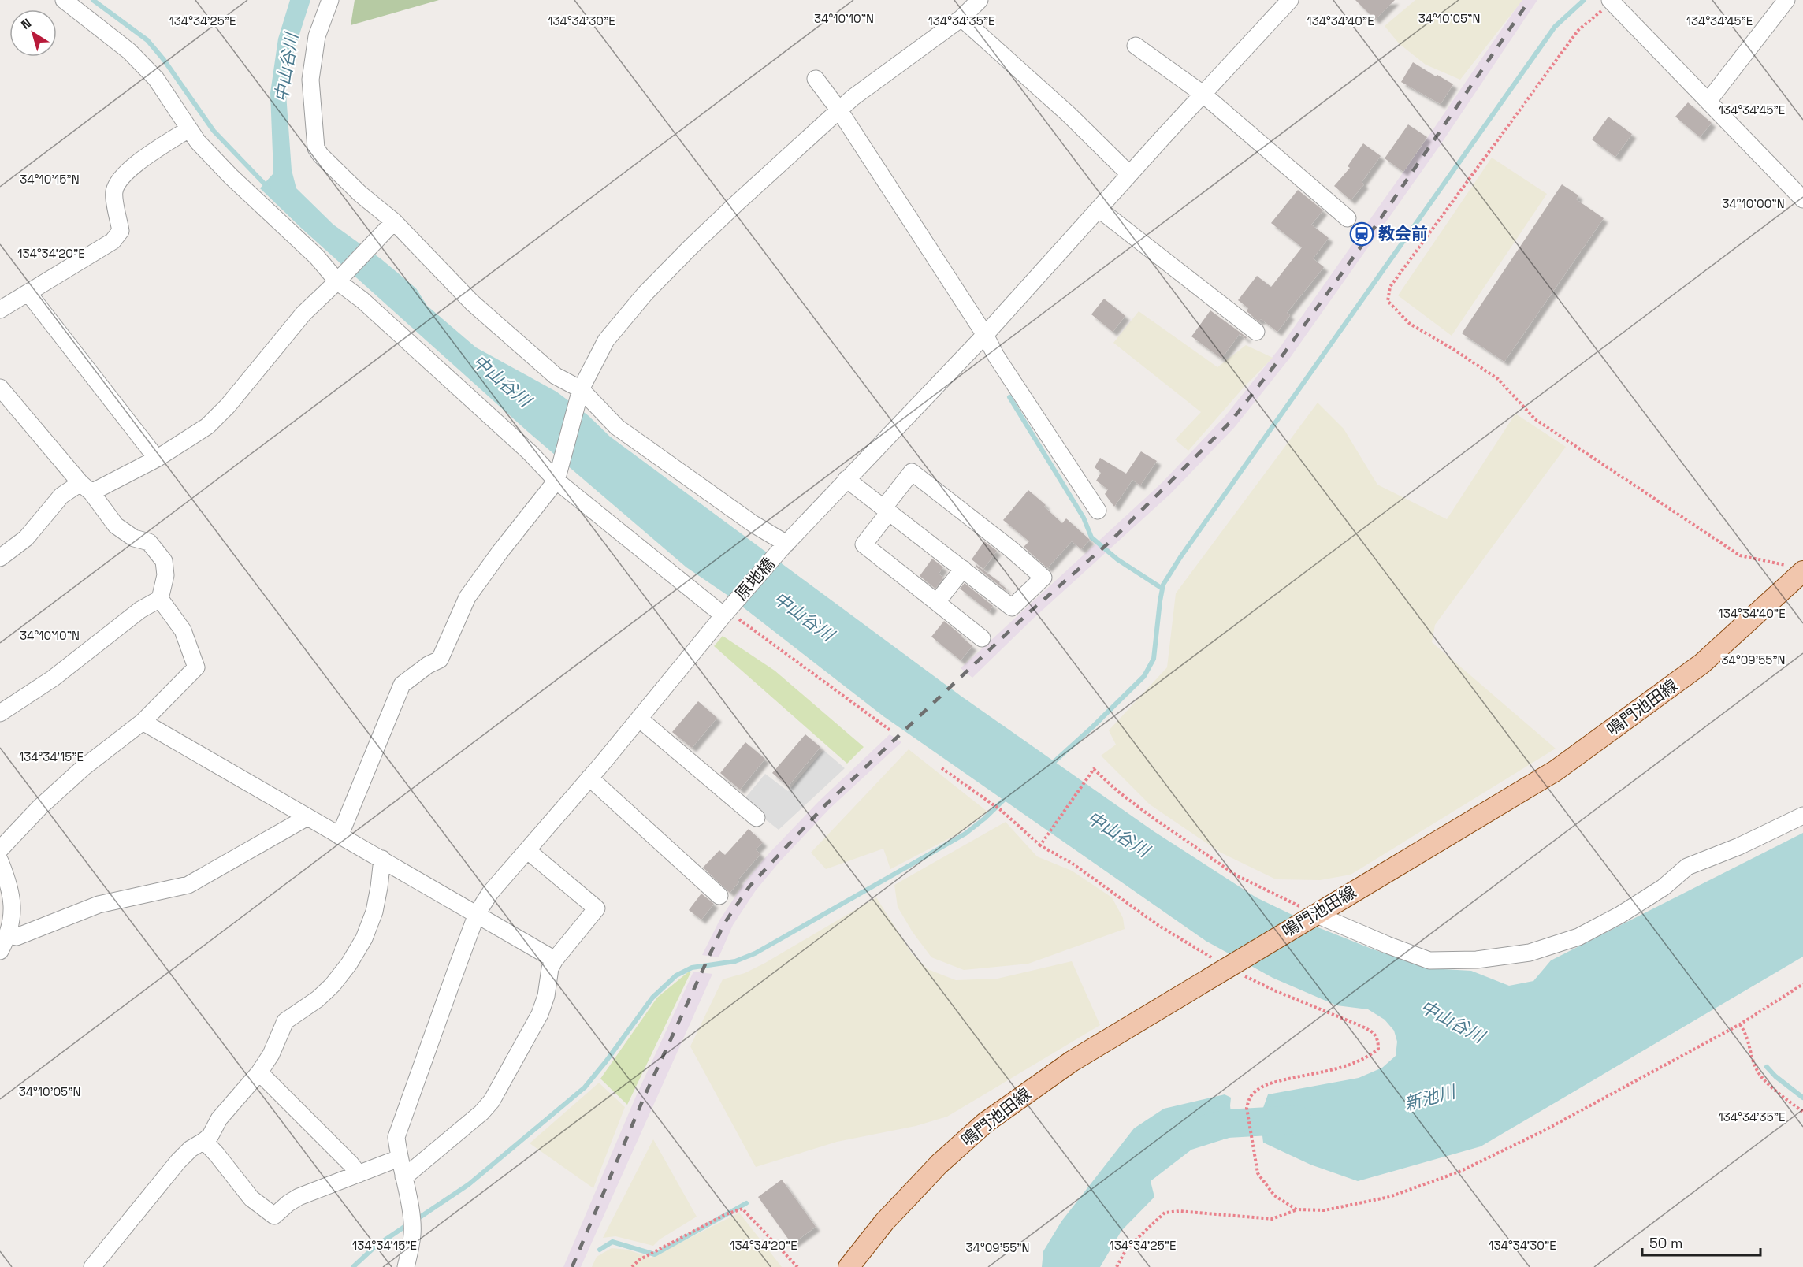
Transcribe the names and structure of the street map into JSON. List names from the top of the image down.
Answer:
{
  "streets": {
    "main road": ["鳴門池田線"],
    "street": ["原地橋"]
  },
  "water": ["中山谷川", "新池川"],
  "places": {
    "station": ["教会前"]
  },
  "scale_bar": "50 m",
  "north": "top left",
  "coordinates": [
    "34°10'10\"N",
    "34°10'05\"N",
    "134°34'45\"E",
    "134°34'25\"E",
    "134°34'30\"E",
    "134°34'35\"E",
    "134°34'40\"E",
    "34°10'15\"N",
    "34°10'00\"N",
    "134°34'20\"E",
    "34°09'55\"N",
    "134°34'15\"E"
  ]
}
